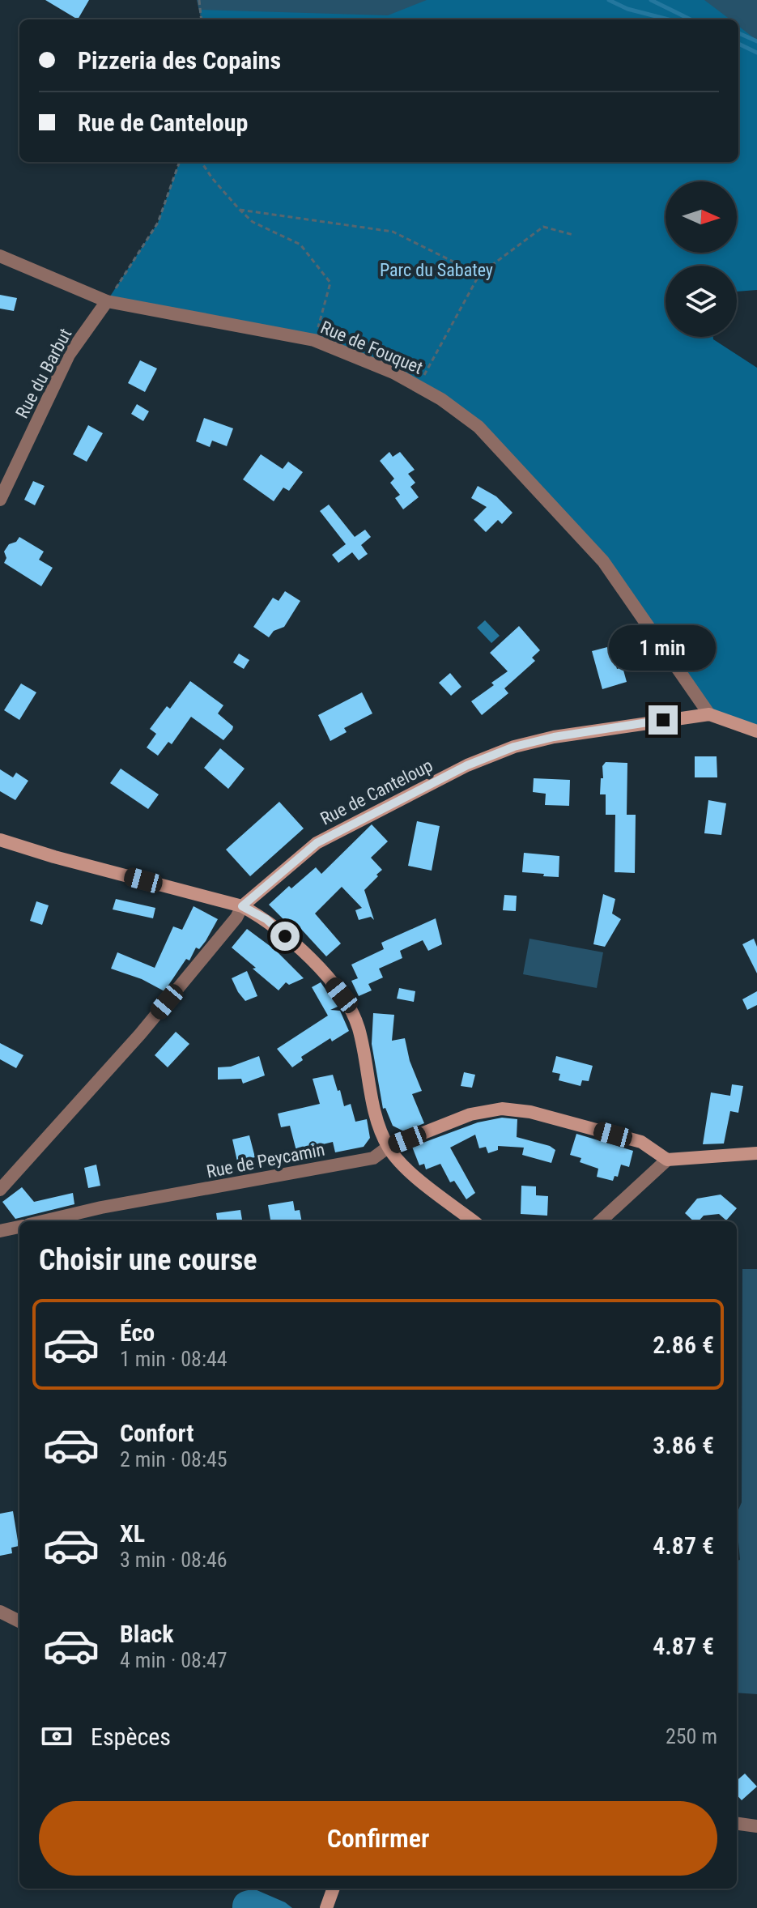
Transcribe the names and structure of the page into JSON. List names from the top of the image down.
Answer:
{
  "streets": {
    "street": [
      "Rue de Fouquet",
      "Rue du Barbut",
      "Rue de Canteloup",
      "Rue de Peycamin"
    ]
  },
  "crossings": [
    ["Rue de Fouquet", "Rue du Barbut"],
    ["Rue de Fouquet", "Rue de Canteloup"]
  ],
  "parks": ["Parc du Sabatey"],
  "north": "right",
  "page": {
    "banner": ["Pizzeria des Copains", "Rue de Canteloup"],
    "bubble": "1 min",
    "heading": "Choisir une course",
    "list": [
      {
        "name": "Éco",
        "note": "1 min · 08:44",
        "value": "2.86 €"
      },
      {
        "name": "Confort",
        "note": "2 min · 08:45",
        "value": "3.86 €"
      },
      {
        "name": "XL",
        "note": "3 min · 08:46",
        "value": "4.87 €"
      },
      {
        "name": "Black",
        "note": "4 min · 08:47",
        "value": "4.87 €"
      }
    ],
    "pay": ["Espèces", "250 m"],
    "buttons": "Confirmer"
  }
}
